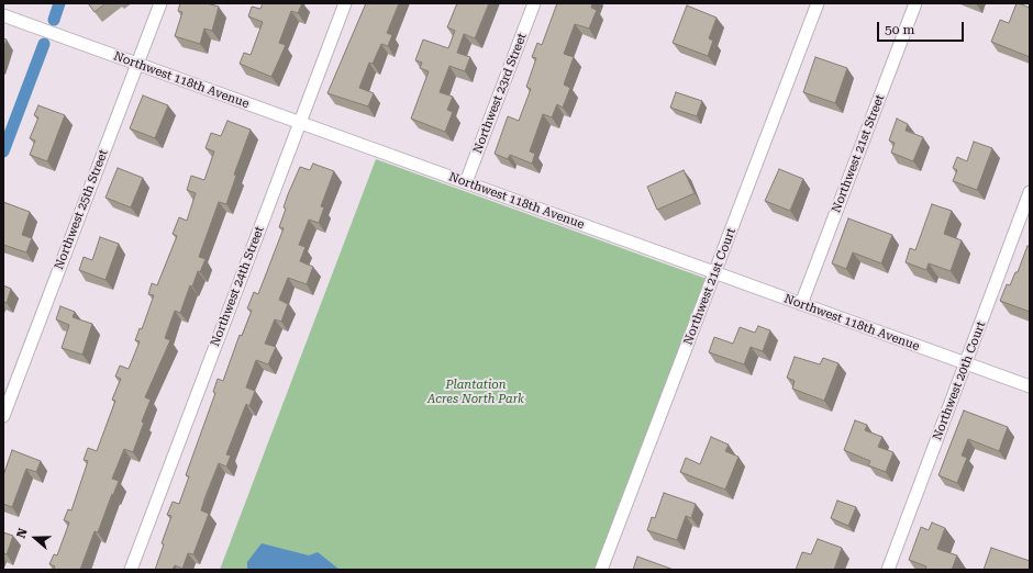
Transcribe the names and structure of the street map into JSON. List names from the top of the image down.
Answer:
{
  "streets": {
    "street": [
      "Northwest 118th Avenue",
      "Northwest 23rd Street",
      "Northwest 21st Street",
      "Northwest 25th Street",
      "Northwest 24th Street",
      "Northwest 21st Court",
      "Northwest 20th Court"
    ]
  },
  "crossings": [
    ["Northwest 118th Avenue", "Northwest 23rd Street"],
    ["Northwest 118th Avenue", "Northwest 21st Street"],
    ["Northwest 118th Avenue", "Northwest 25th Street"],
    ["Northwest 118th Avenue", "Northwest 24th Street"],
    ["Northwest 118th Avenue", "Northwest 21st Court"],
    ["Northwest 118th Avenue", "Northwest 20th Court"]
  ],
  "parks": ["Plantation Acres North Park"],
  "scale_bar": "50 m",
  "north": "left"
}
